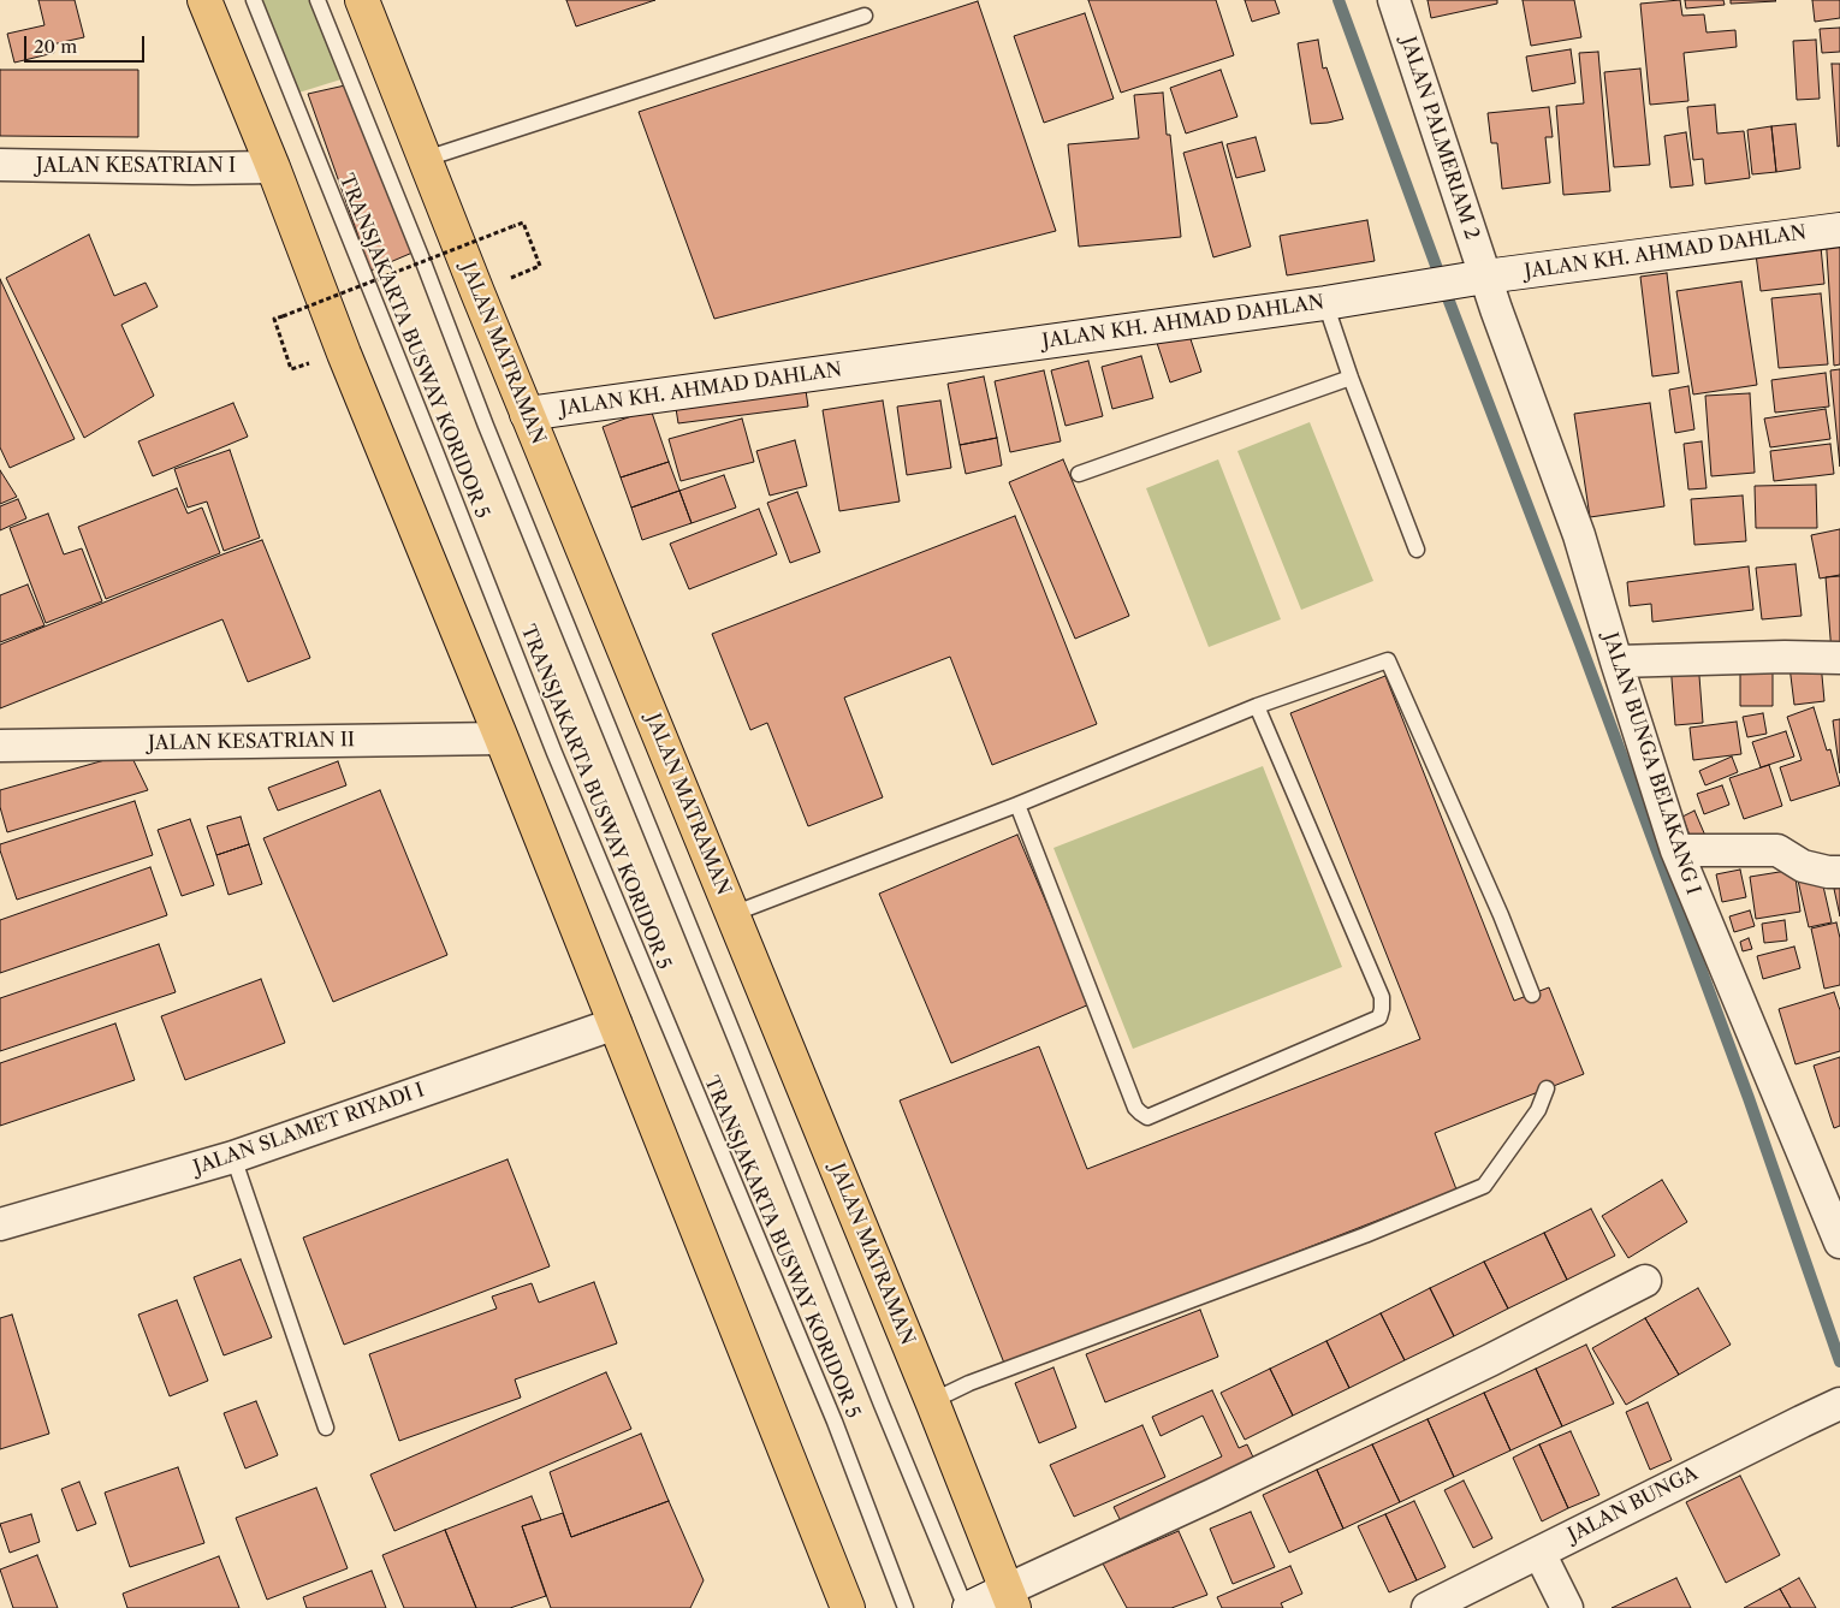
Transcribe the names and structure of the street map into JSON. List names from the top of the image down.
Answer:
{
  "streets": {
    "main road": ["JALAN MATRAMAN"],
    "street": [
      "JALAN PALMERIAM 2",
      "JALAN KESATRIAN I",
      "JALAN KH. AHMAD DAHLAN",
      "JALAN KESATRIAN II",
      "JALAN BUNGA BELAKANG I",
      "JALAN SLAMET RIYADI I",
      "JALAN BUNGA"
    ],
    "lane": ["TRANSJAKARTA BUSWAY KORIDOR 5"]
  },
  "crossings": [
    ["JALAN PALMERIAM 2", "JALAN KH. AHMAD DAHLAN"],
    ["JALAN PALMERIAM 2", "JALAN BUNGA BELAKANG I"],
    ["JALAN KH. AHMAD DAHLAN", "JALAN MATRAMAN"],
    ["JALAN KH. AHMAD DAHLAN", "JALAN BUNGA BELAKANG I"]
  ],
  "scale_bar": "20 m"
}
